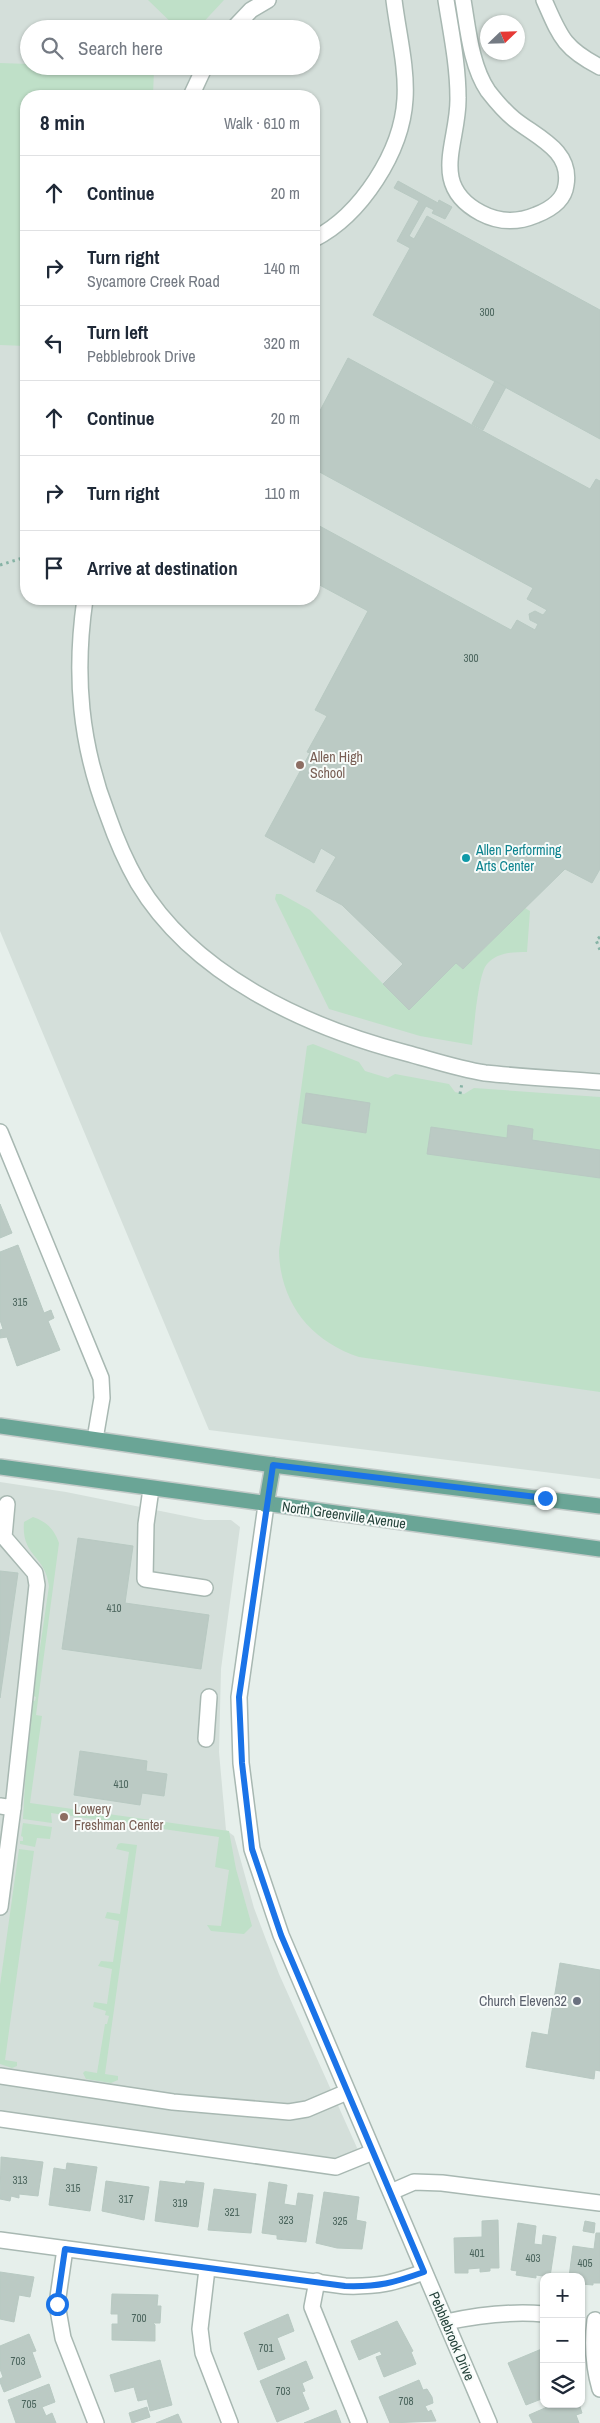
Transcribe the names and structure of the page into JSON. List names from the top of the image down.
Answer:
{
  "streets": {
    "main road": ["North Greenville Avenue"],
    "street": ["Pebblebrook Drive"]
  },
  "crossings": [
    ["North Greenville Avenue", "Pebblebrook Drive"]
  ],
  "places": [
    "Allen High School",
    "Allen Performing Arts Center",
    "Lowery Freshman Center",
    "Church Eleven32"
  ],
  "house_numbers": [
    "300",
    "300",
    "315",
    "410",
    "410",
    "313",
    "315",
    "317",
    "319",
    "321",
    "323",
    "325",
    "401",
    "403",
    "405",
    "700",
    "701",
    "703",
    "703",
    "708",
    "705"
  ],
  "north": "top right",
  "page": {
    "search": "Search here",
    "heading": ["8 min", "Walk · 610 m"],
    "list": [
      ["Continue", "20 m"],
      ["Turn right", "Sycamore Creek Road", "140 m"],
      ["Turn left", "Pebblebrook Drive", "320 m"],
      ["Continue", "20 m"],
      ["Turn right", "110 m"],
      "Arrive at destination"
    ],
    "map_buttons": ["+", "−"]
  }
}
